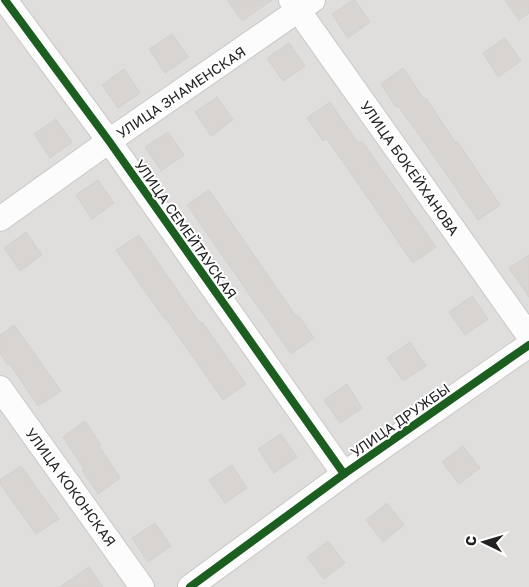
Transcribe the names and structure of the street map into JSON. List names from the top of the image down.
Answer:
{
  "streets": {
    "street": [
      "УЛИЦА ЗНАМЕНСКАЯ",
      "УЛИЦА БОКЕЙХАНОВА",
      "УЛИЦА СЕМЕЙТАУСКАЯ",
      "УЛИЦА ДРУЖБЫ",
      "УЛИЦА КОКОНСКАЯ"
    ]
  },
  "crossings": [
    ["УЛИЦА ЗНАМЕНСКАЯ", "УЛИЦА БОКЕЙХАНОВА"],
    ["УЛИЦА ЗНАМЕНСКАЯ", "УЛИЦА СЕМЕЙТАУСКАЯ"],
    ["УЛИЦА СЕМЕЙТАУСКАЯ", "УЛИЦА ДРУЖБЫ"]
  ],
  "north": "left"
}
